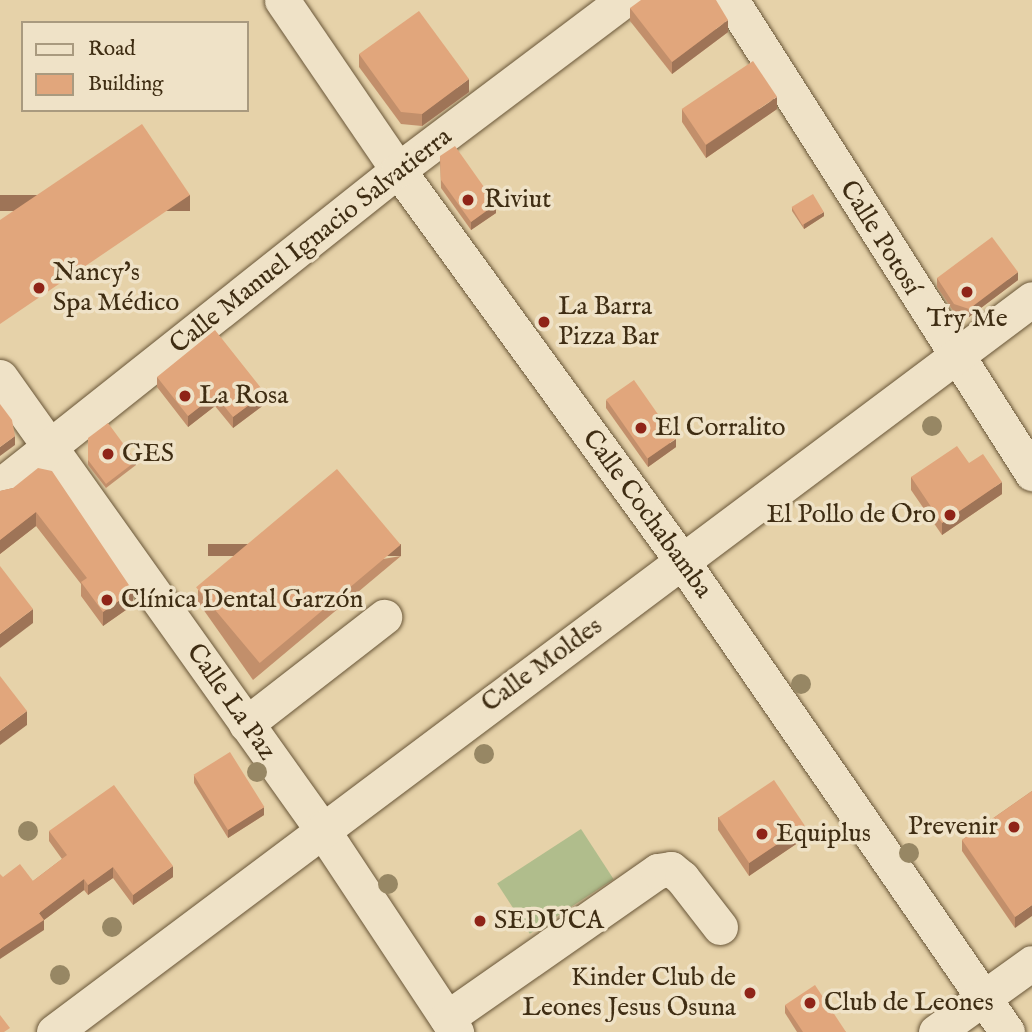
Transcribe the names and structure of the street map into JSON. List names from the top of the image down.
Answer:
{
  "streets": {
    "street": [
      "Calle Potosí",
      "Calle Manuel Ignacio Salvatierra",
      "Calle Cochabamba",
      "Calle Moldes",
      "Calle La Paz"
    ]
  },
  "crossings": [
    ["Calle Potosí", "Calle Moldes"],
    ["Calle Manuel Ignacio Salvatierra", "Calle Cochabamba"],
    ["Calle Manuel Ignacio Salvatierra", "Calle La Paz"],
    ["Calle Cochabamba", "Calle Moldes"],
    ["Calle Moldes", "Calle La Paz"]
  ],
  "places": [
    "Riviut",
    "Nancy's Spa Médico",
    "Try Me",
    "La Barra Pizza Bar",
    "La Rosa",
    "El Corralito",
    "GES",
    "El Pollo de Oro",
    "Clínica Dental Garzón",
    "Prevenir",
    "Equiplus",
    "SEDUCA",
    "Kinder Club de Leones Jesus Osuna",
    "Club de Leones"
  ],
  "legend": ["Road", "Building"]
}
